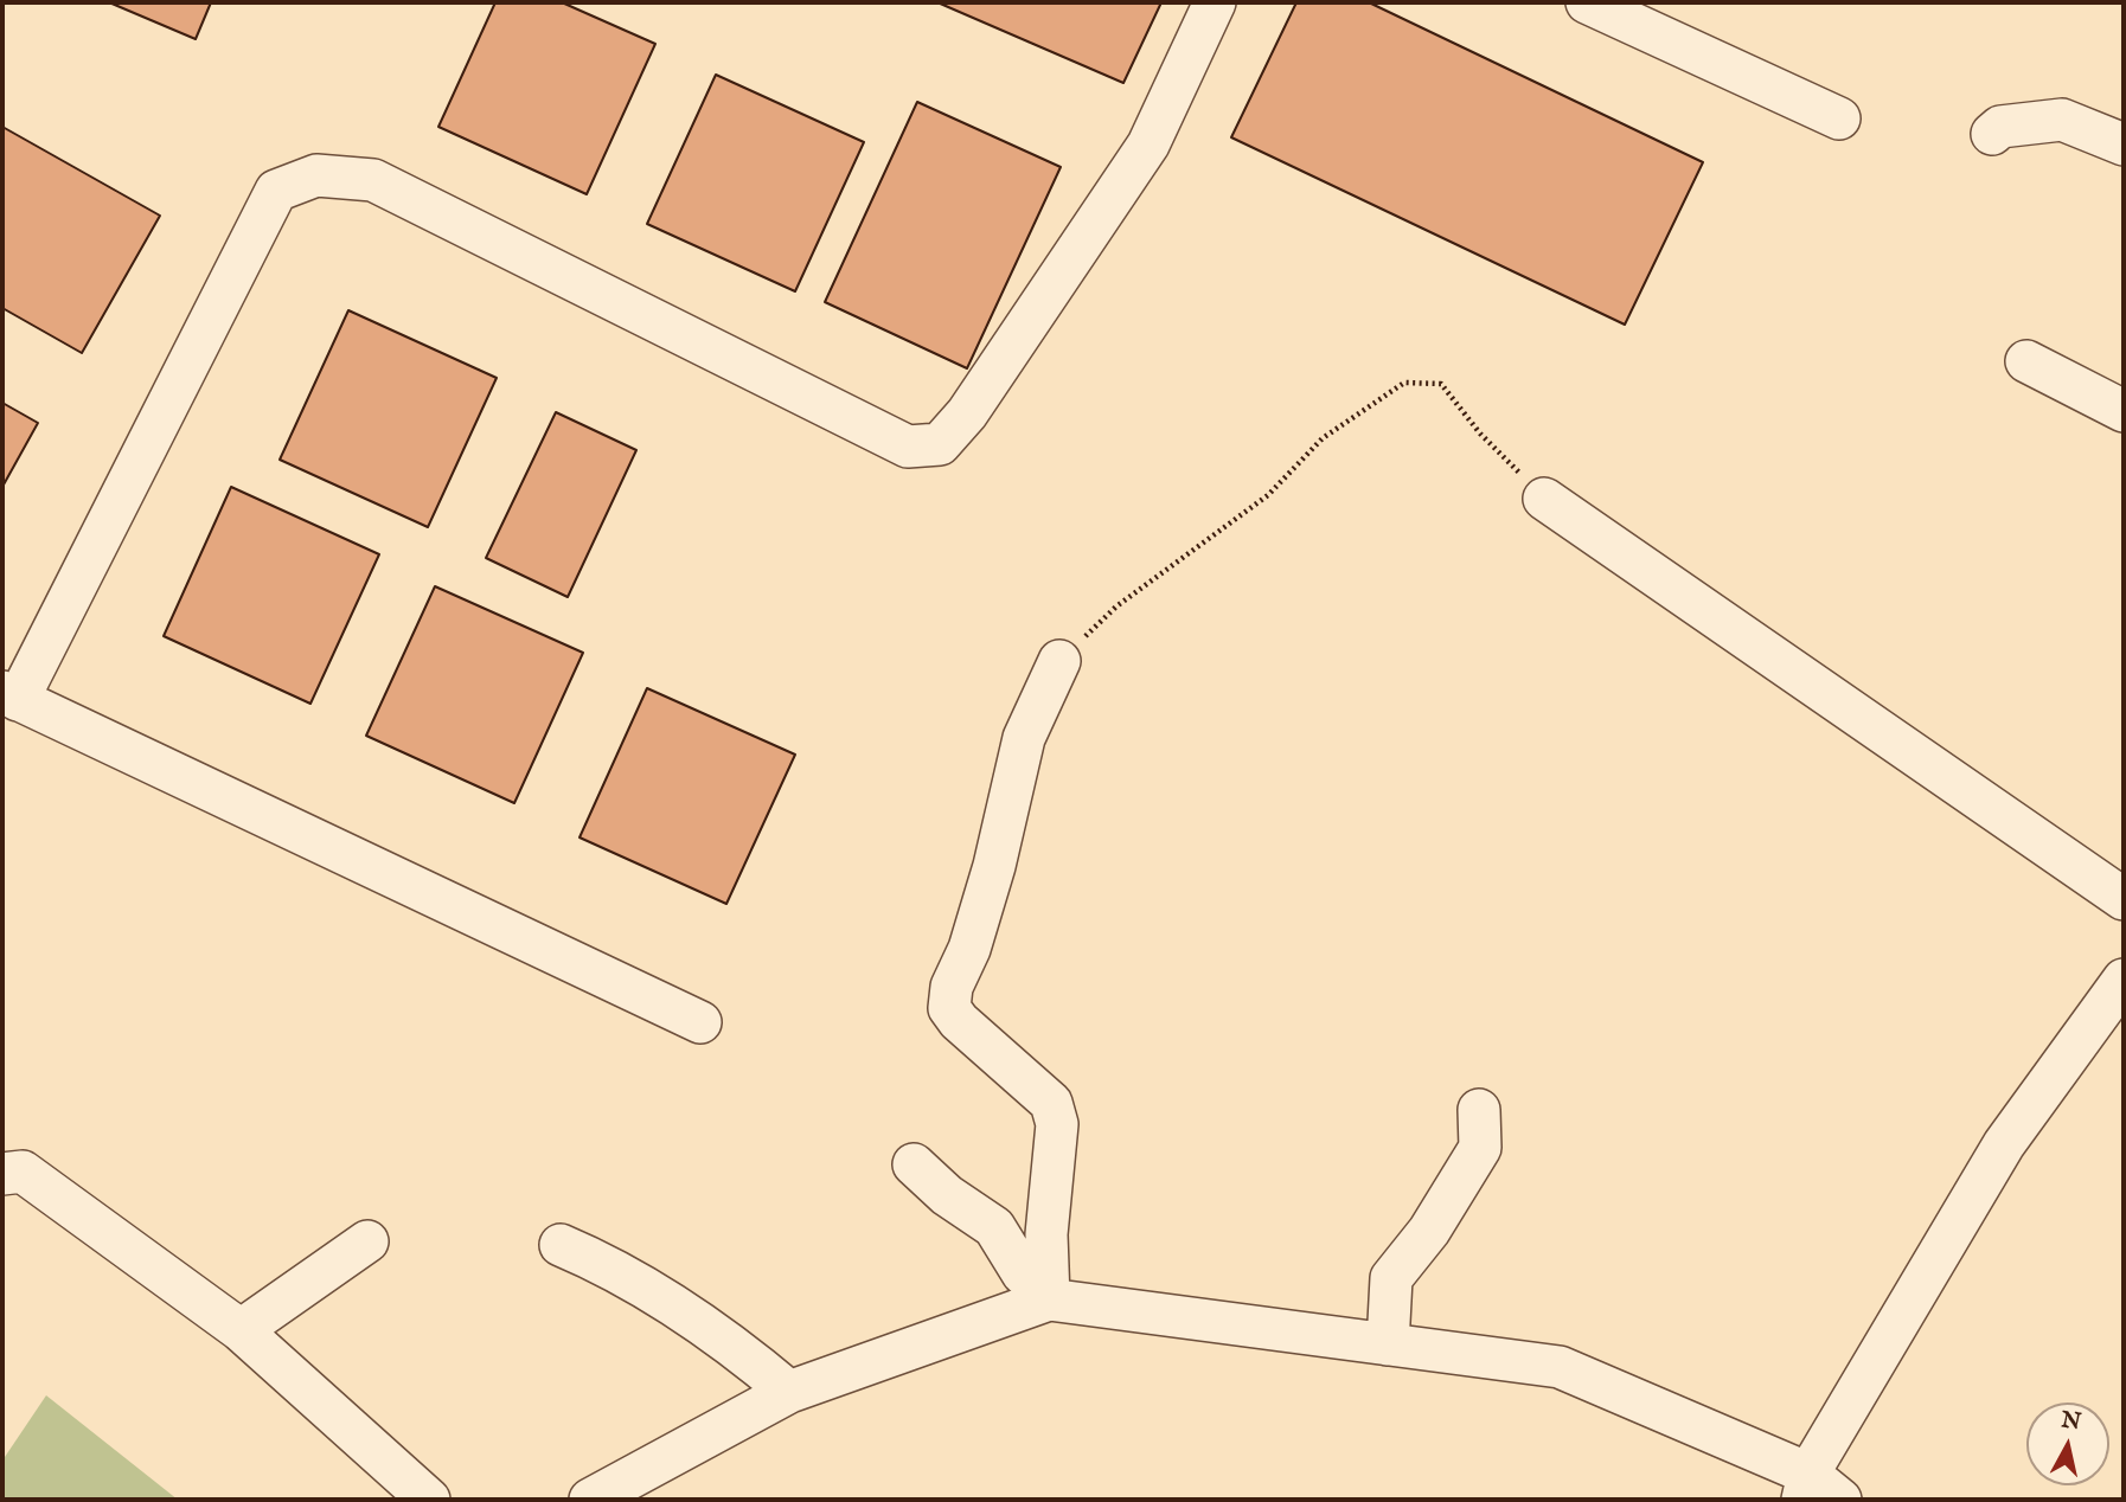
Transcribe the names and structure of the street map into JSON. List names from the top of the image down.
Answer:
{
  "north": "top"
}
